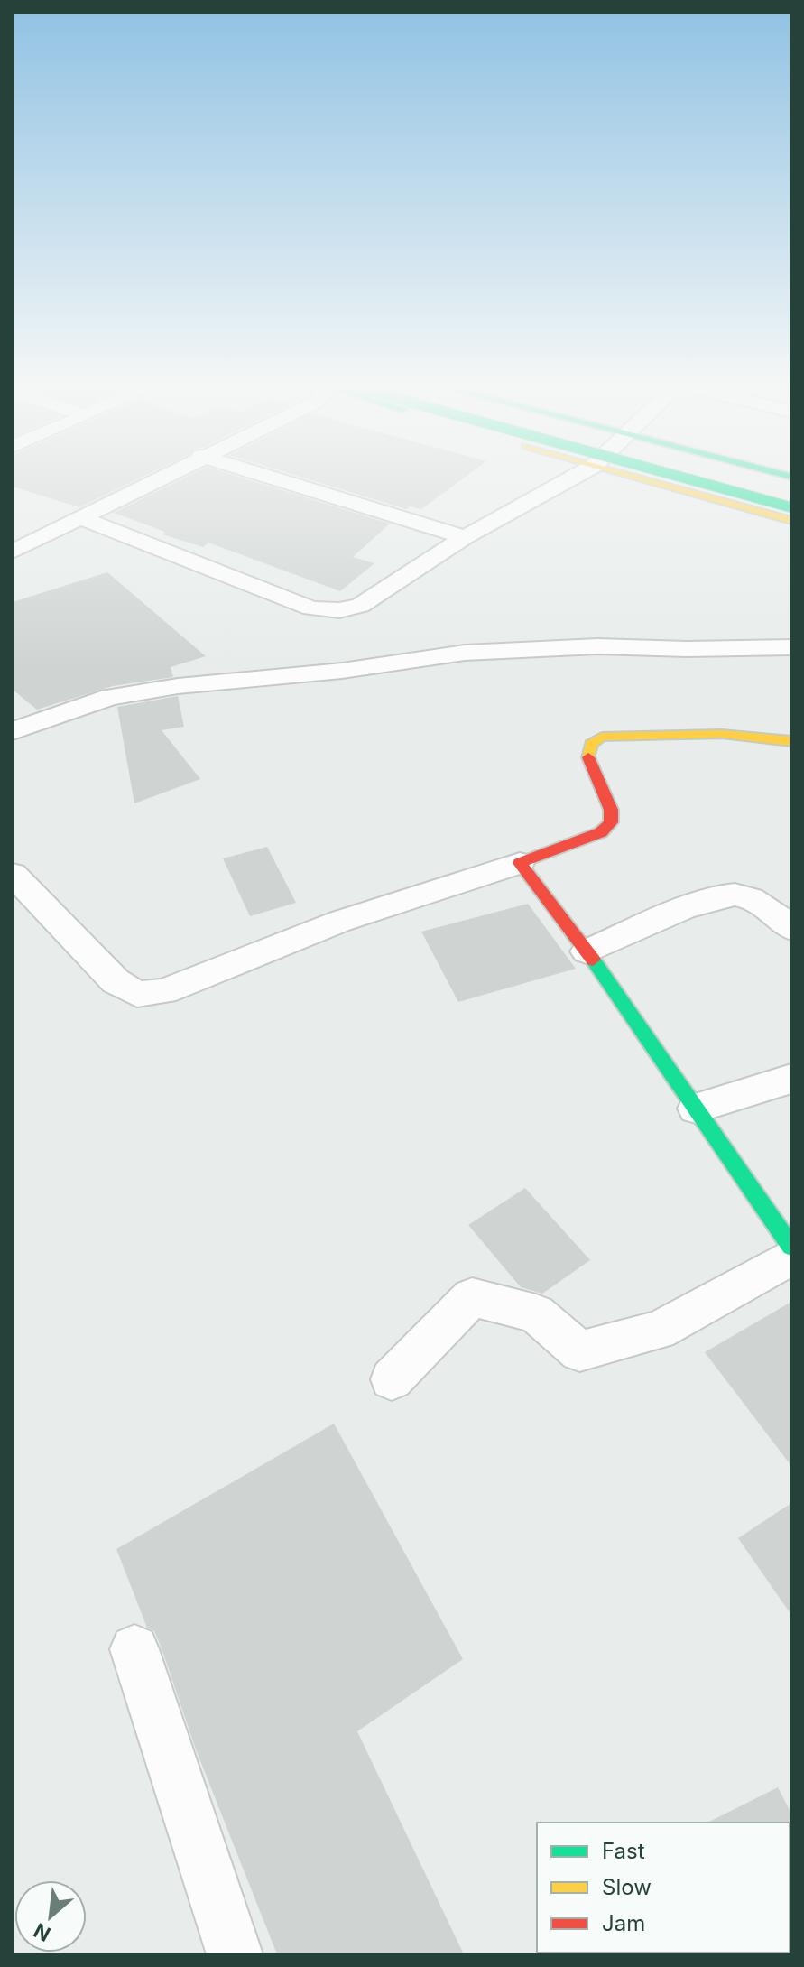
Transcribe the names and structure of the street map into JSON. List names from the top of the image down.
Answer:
{
  "legend": ["Fast", "Slow", "Jam"],
  "north": "bottom left"
}
